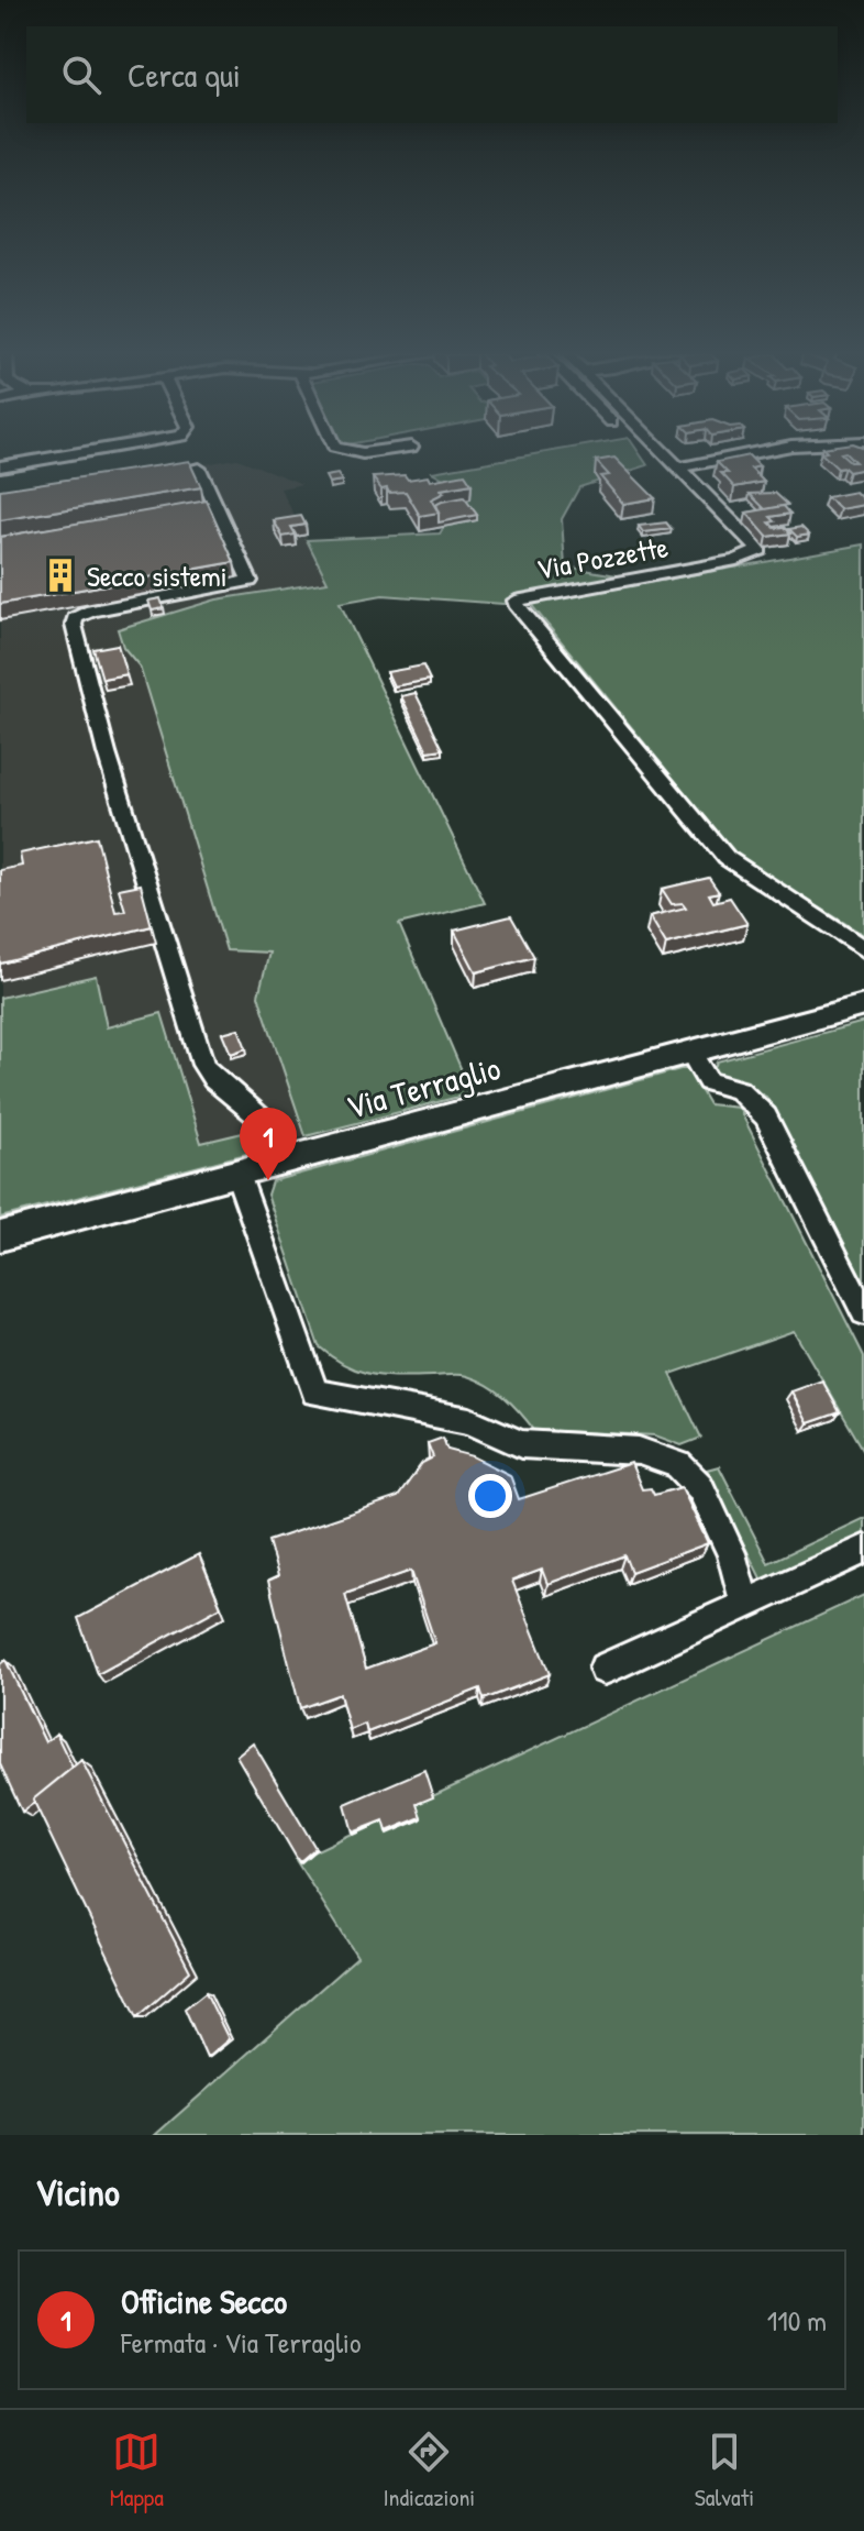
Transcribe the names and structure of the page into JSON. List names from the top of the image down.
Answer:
{
  "streets": {
    "main road": ["Via Terraglio"],
    "street": ["Via Pozzette"]
  },
  "places": {
    "building": ["Secco sistemi"]
  },
  "page": {
    "search": "Cerca qui",
    "pins": "1",
    "heading": "Vicino",
    "list": [
      {
        "mark": "1",
        "name": "Officine Secco",
        "note": "Fermata · Via Terraglio",
        "value": "110 m"
      }
    ],
    "nav": ["Mappa", "Indicazioni", "Salvati"]
  }
}
